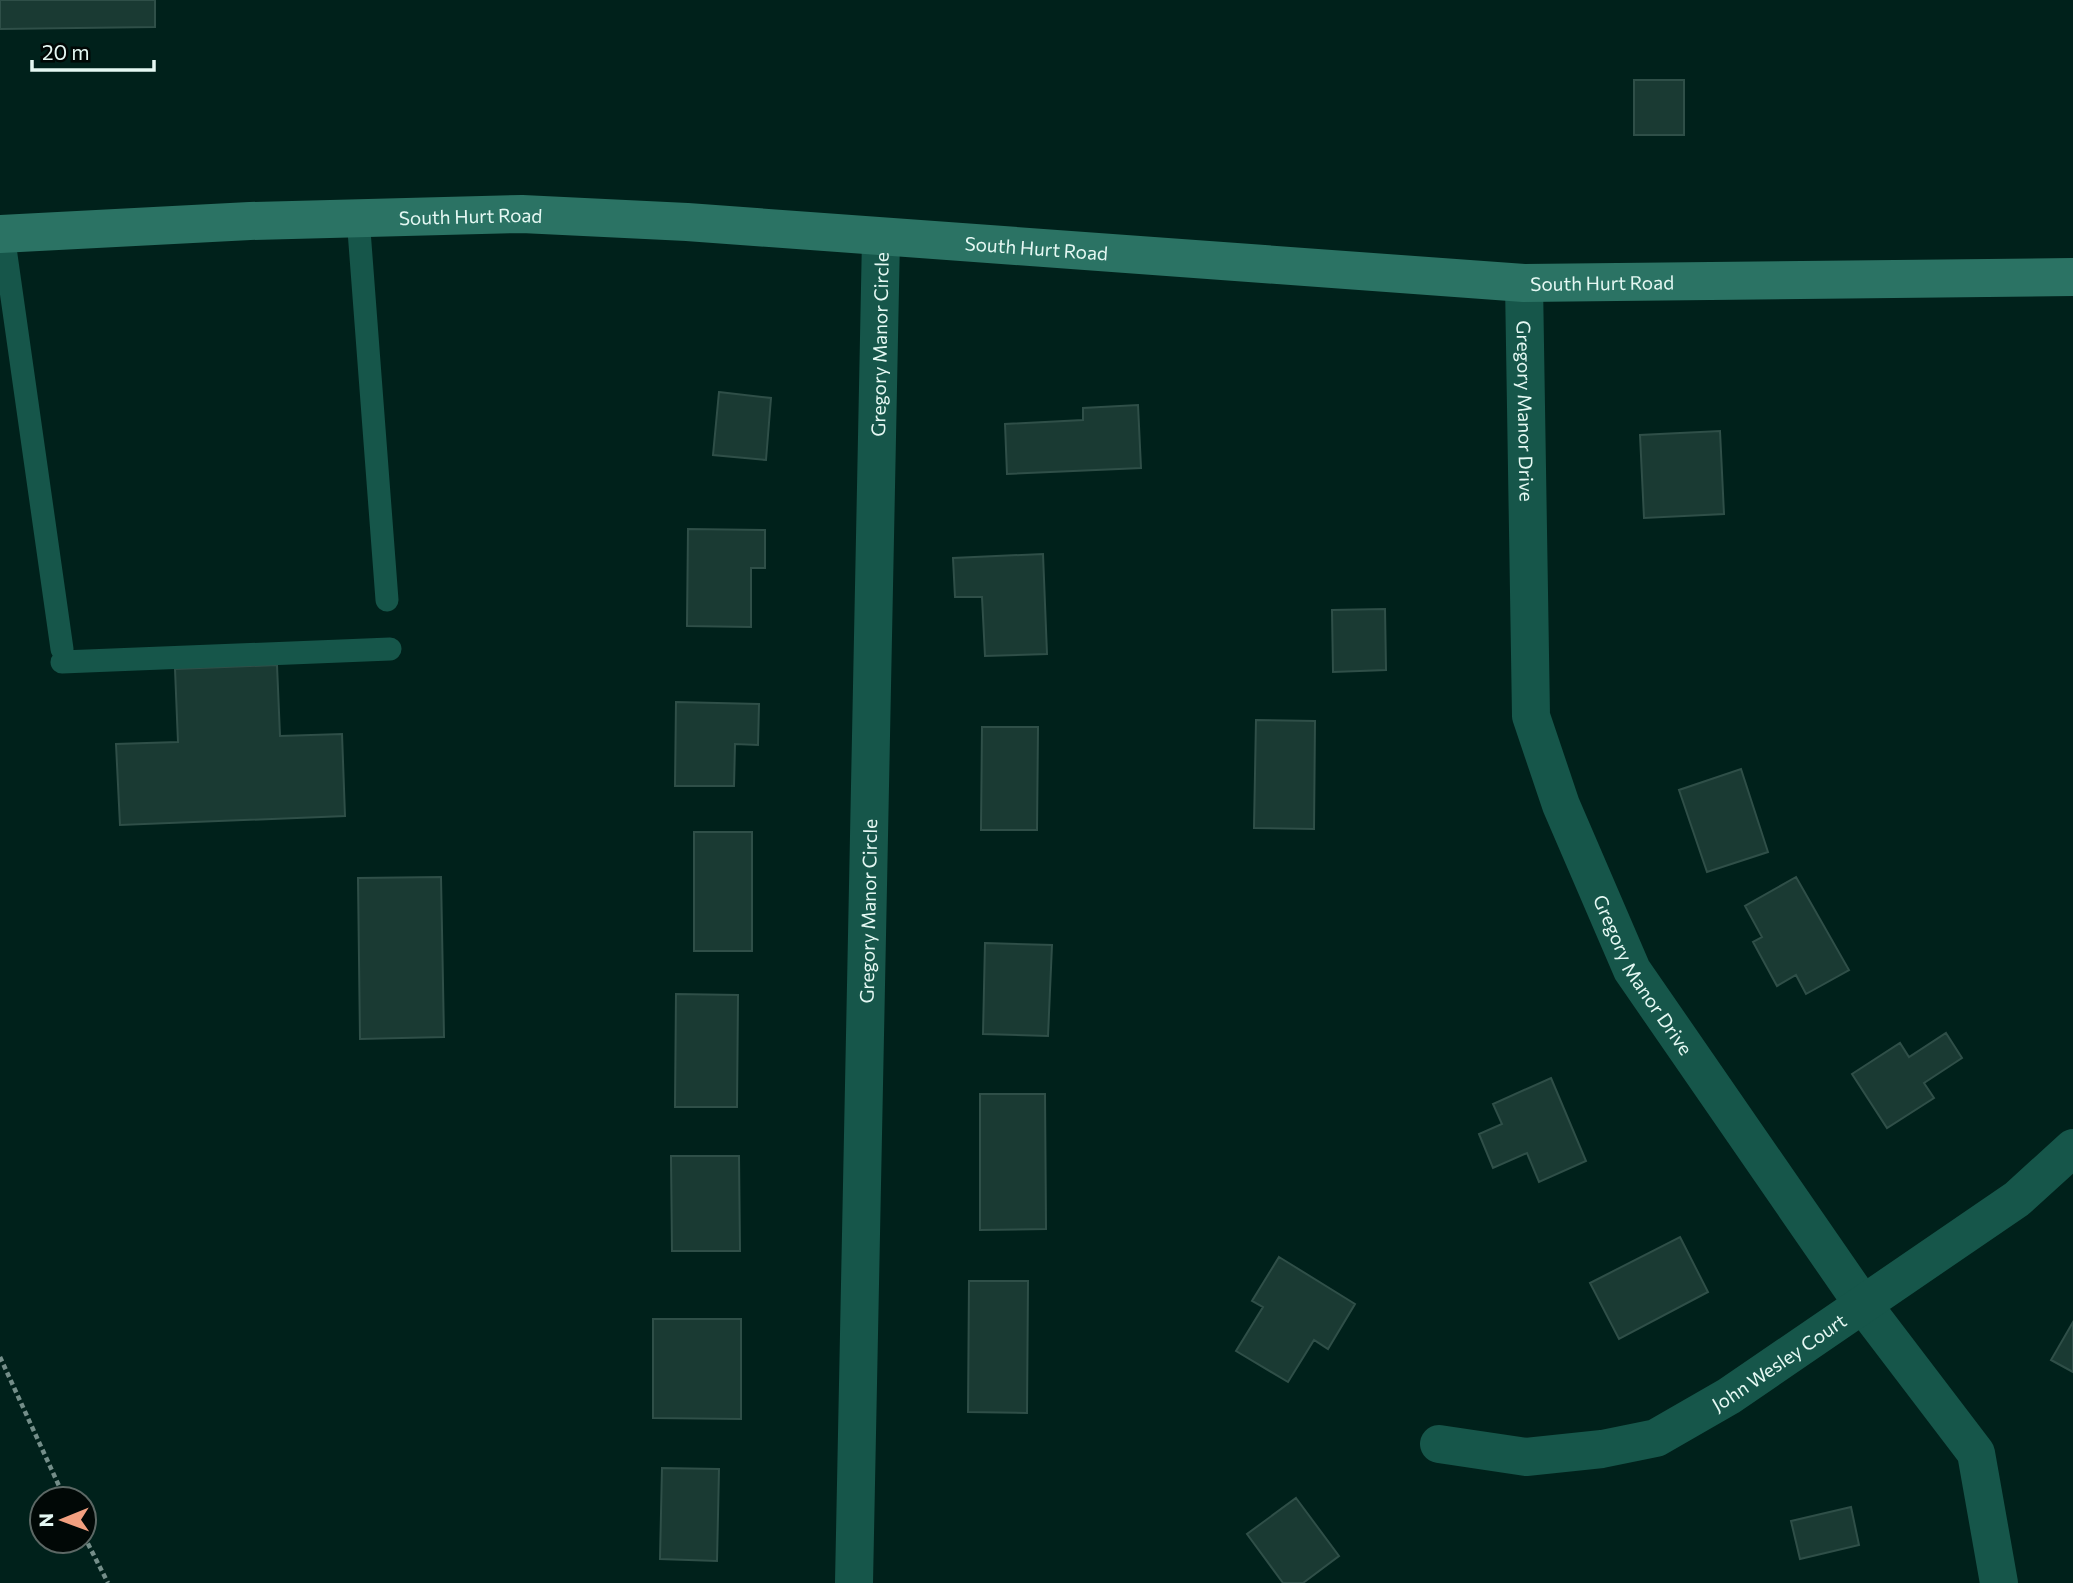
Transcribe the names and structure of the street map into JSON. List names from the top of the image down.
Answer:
{
  "streets": {
    "street": [
      "South Hurt Road",
      "Gregory Manor Circle",
      "Gregory Manor Drive",
      "John Wesley Court"
    ]
  },
  "crossings": [
    ["South Hurt Road", "Gregory Manor Circle"],
    ["South Hurt Road", "Gregory Manor Drive"],
    ["Gregory Manor Drive", "John Wesley Court"]
  ],
  "scale_bar": "20 m",
  "north": "left"
}
